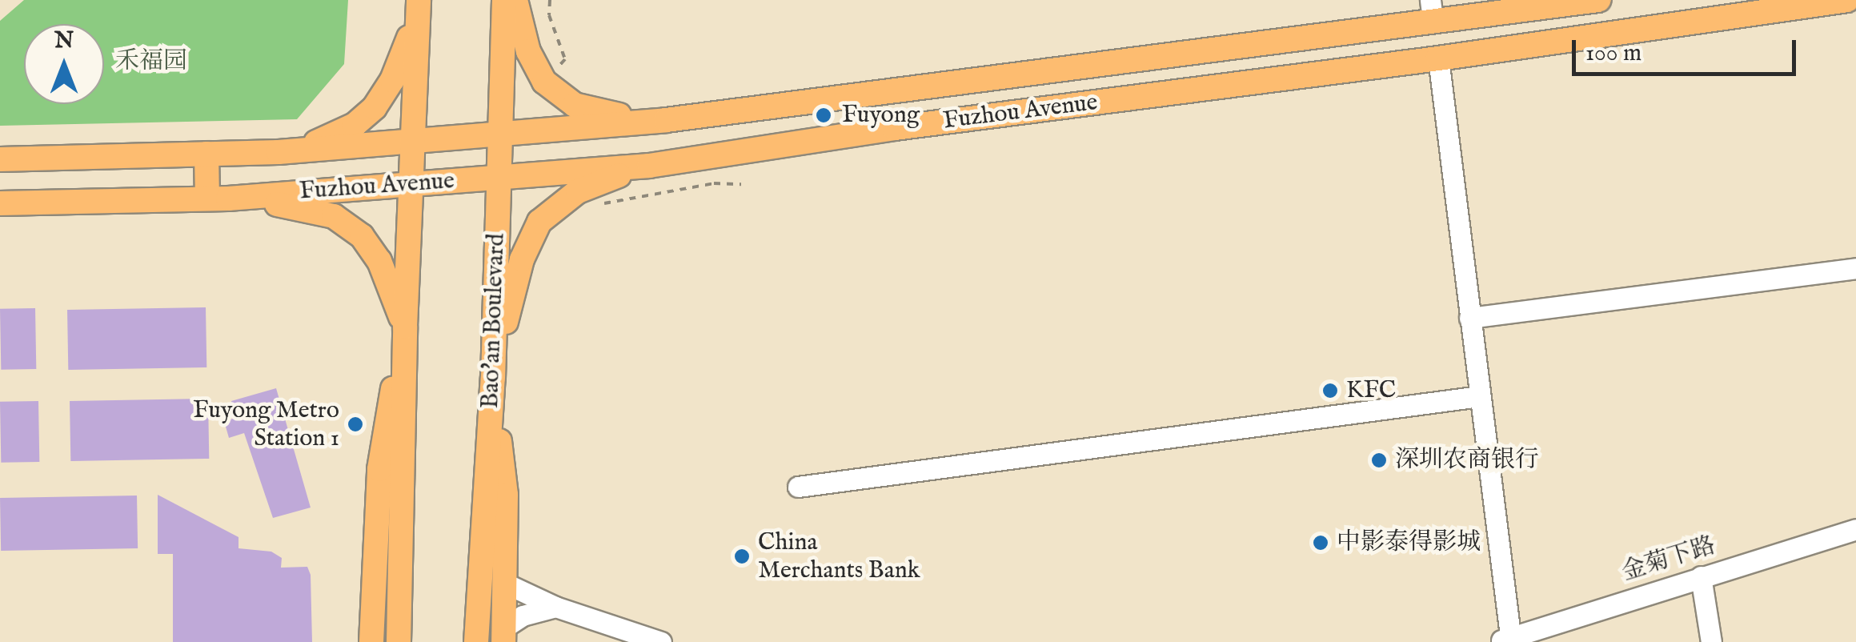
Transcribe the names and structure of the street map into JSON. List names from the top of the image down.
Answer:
{
  "streets": {
    "main road": ["Fuzhou Avenue", "Bao'an Boulevard"],
    "street": ["金菊下路"]
  },
  "crossings": [
    ["Fuzhou Avenue", "Bao'an Boulevard"]
  ],
  "parks": ["禾福园"],
  "places": [
    "Fuyong",
    "KFC",
    "Fuyong Metro Station 1",
    "深圳农商银行",
    "中影泰得影城",
    "China Merchants Bank"
  ],
  "scale_bar": "100 m",
  "north": "top"
}
